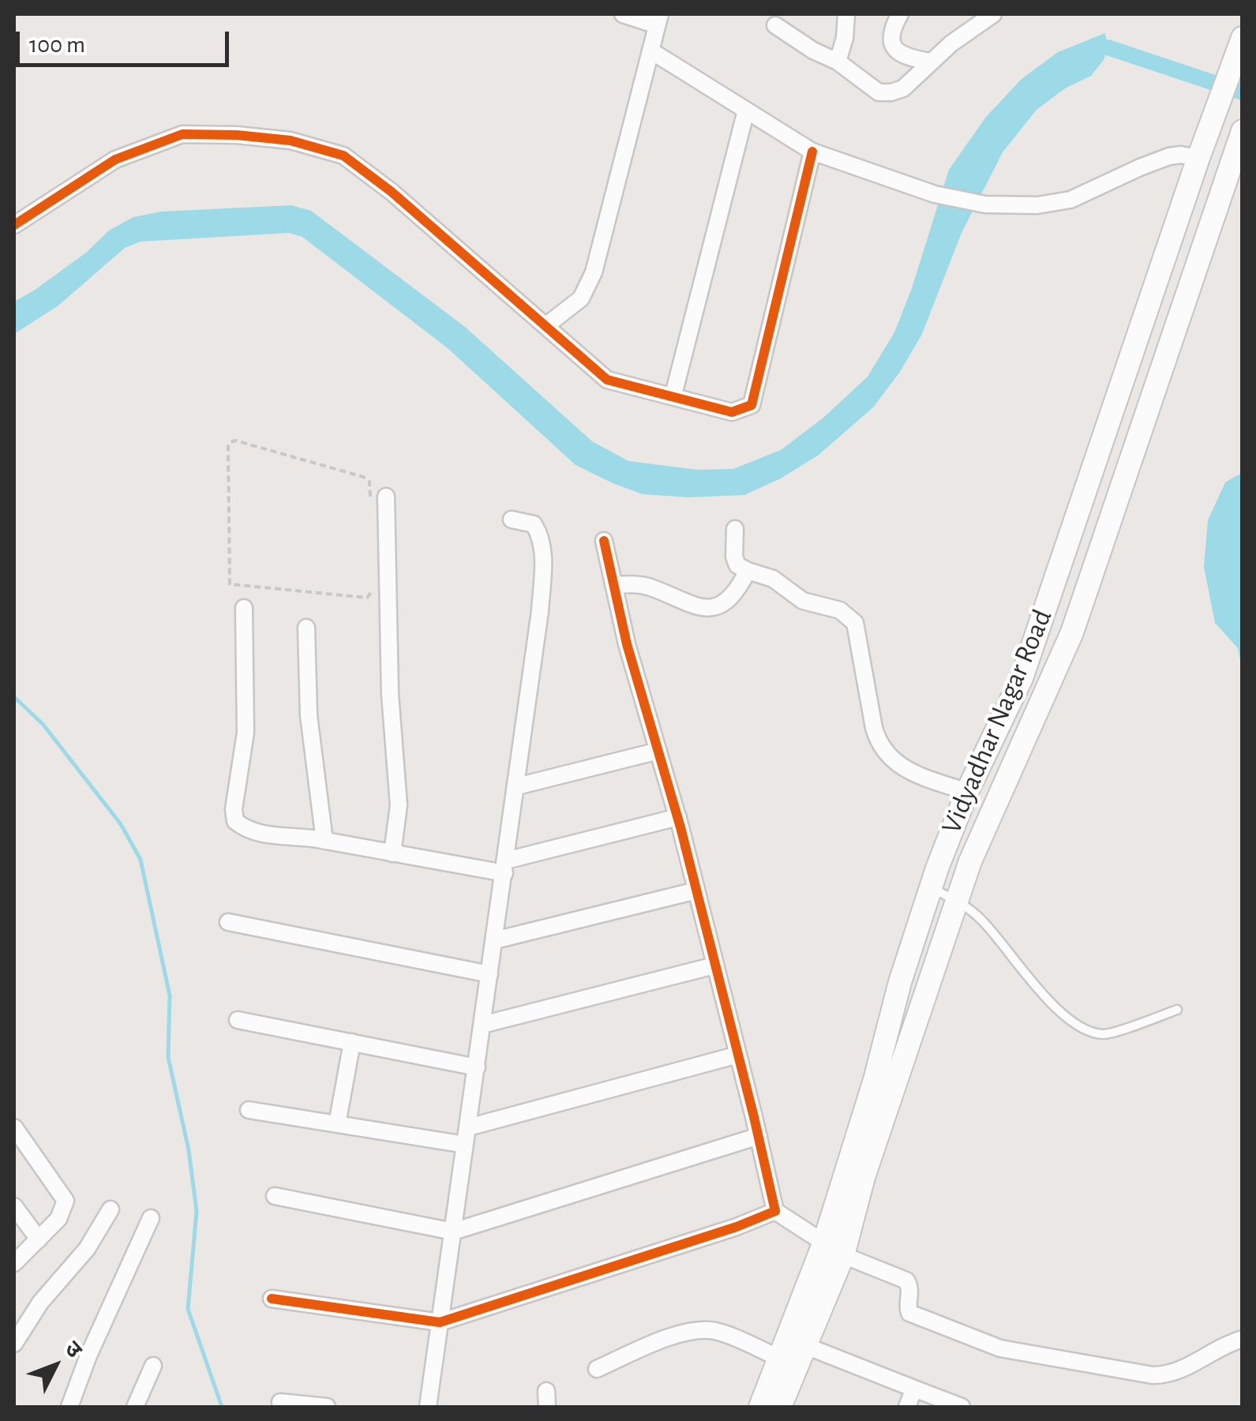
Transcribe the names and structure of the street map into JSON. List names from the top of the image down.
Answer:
{
  "streets": {
    "main road": ["Vidyadhar Nagar Road"]
  },
  "scale_bar": "100 m",
  "north": "top right"
}
